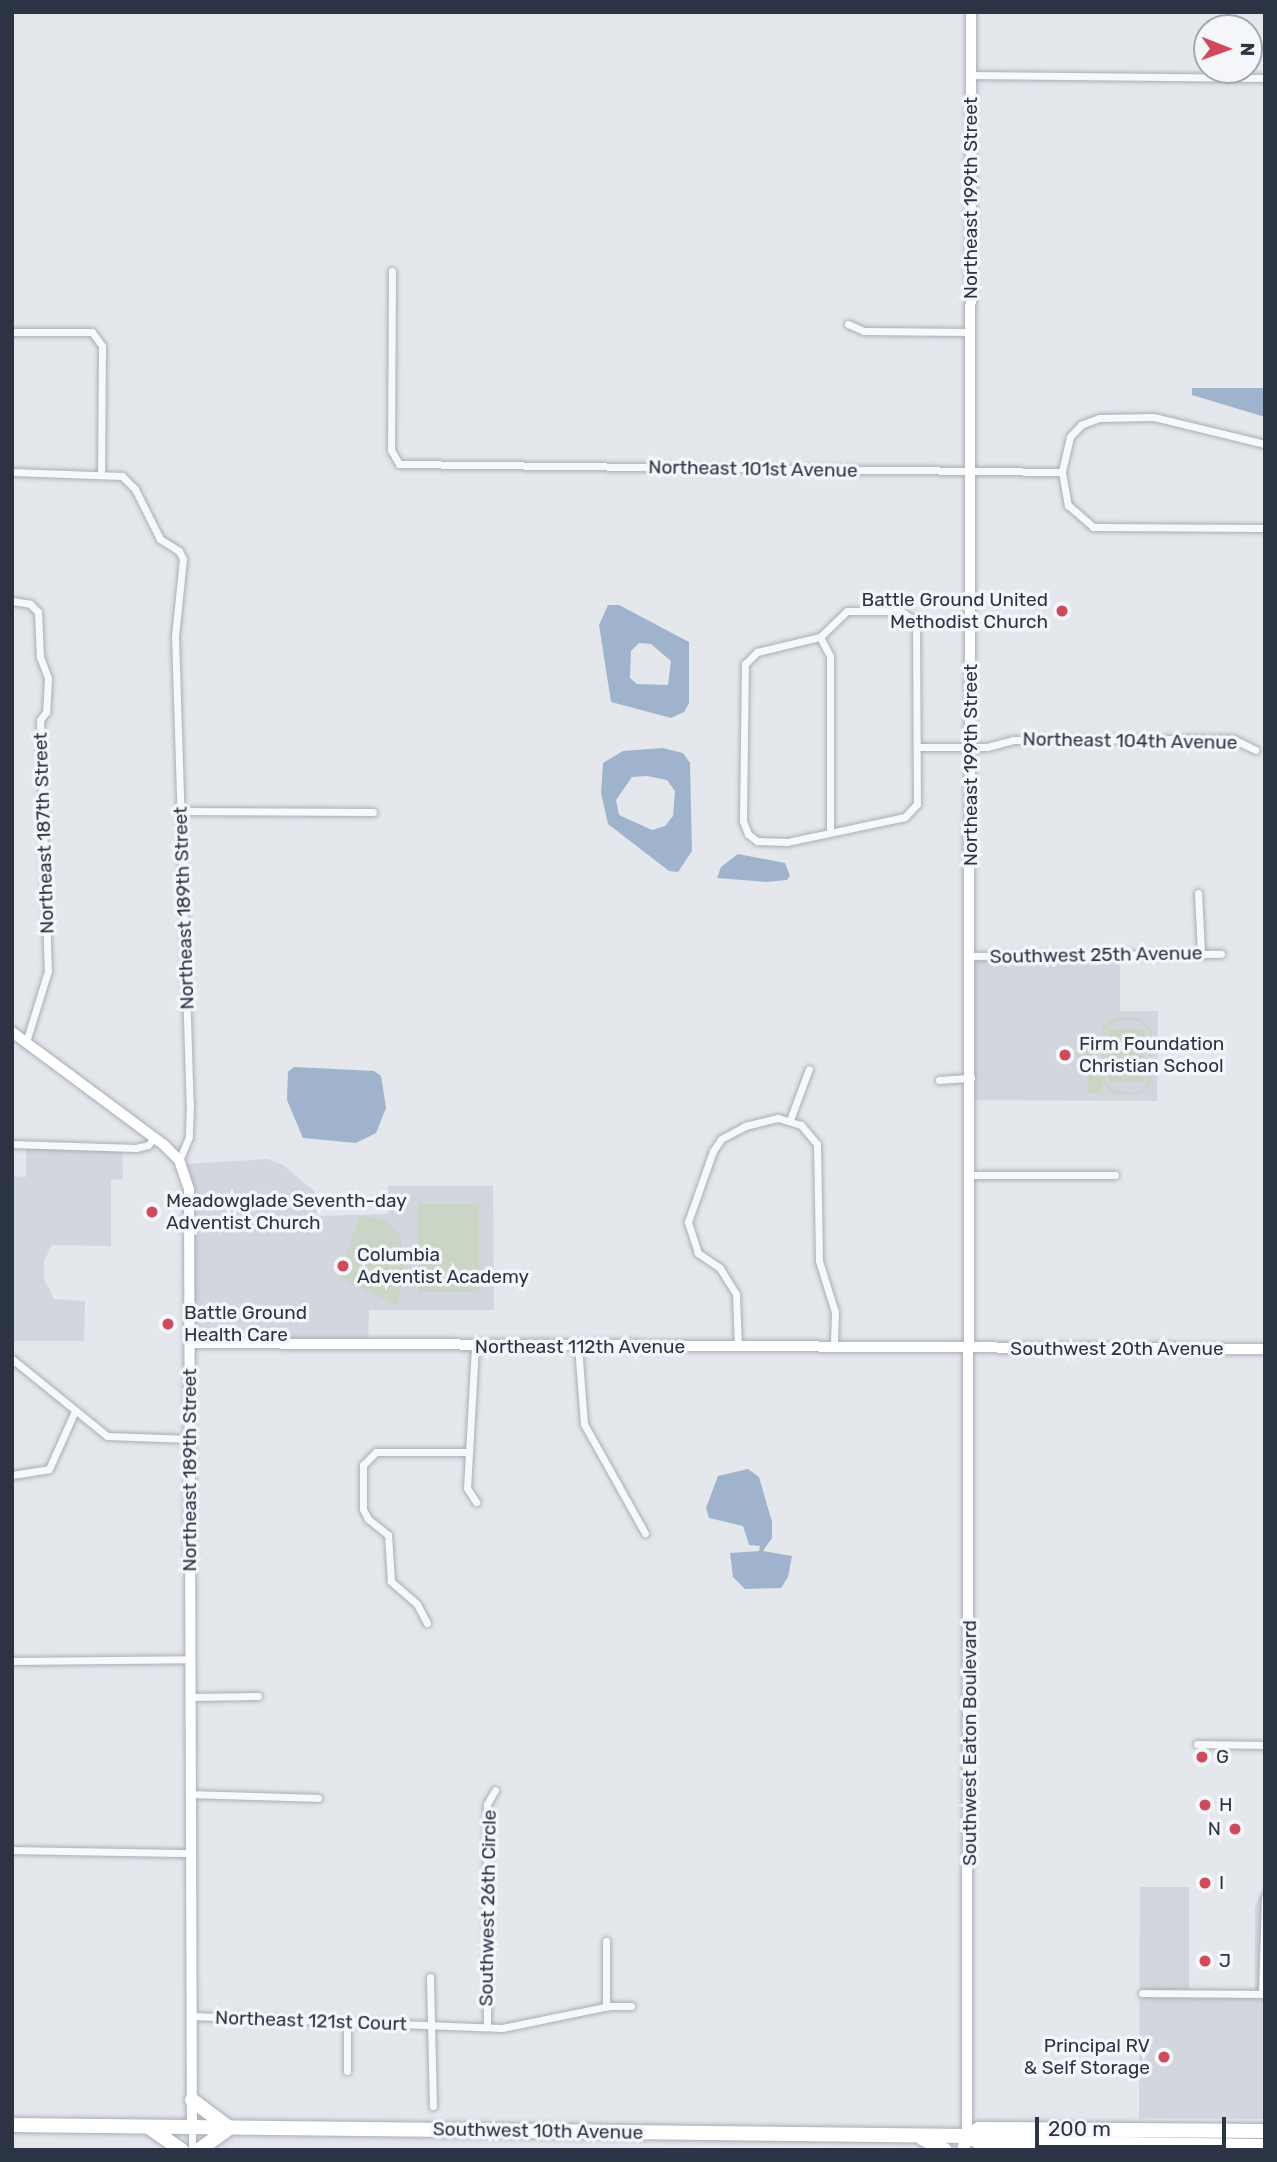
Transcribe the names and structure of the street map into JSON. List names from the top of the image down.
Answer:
{
  "streets": {
    "highway": ["Southwest 10th Avenue"],
    "street": [
      "Northeast 199th Street",
      "Northeast 101st Avenue",
      "Northeast 104th Avenue",
      "Northeast 187th Street",
      "Northeast 189th Street",
      "Southwest 25th Avenue",
      "Northeast 112th Avenue",
      "Southwest 20th Avenue",
      "Southwest Eaton Boulevard",
      "Southwest 26th Circle",
      "Northeast 121st Court"
    ]
  },
  "crossings": [
    ["Northeast 199th Street", "Northeast 101st Avenue"],
    ["Northeast 199th Street", "Northeast 104th Avenue"],
    ["Northeast 199th Street", "Southwest 25th Avenue"],
    ["Northeast 199th Street", "Northeast 112th Avenue"],
    ["Northeast 199th Street", "Southwest 20th Avenue"],
    ["Northeast 199th Street", "Southwest Eaton Boulevard"],
    ["Northeast 189th Street", "Northeast 112th Avenue"],
    ["Northeast 189th Street", "Northeast 121st Court"],
    ["Northeast 189th Street", "Southwest 10th Avenue"],
    ["Northeast 112th Avenue", "Southwest 20th Avenue"],
    ["Northeast 112th Avenue", "Southwest Eaton Boulevard"],
    ["Southwest 20th Avenue", "Southwest Eaton Boulevard"],
    ["Southwest Eaton Boulevard", "Southwest 10th Avenue"],
    ["Southwest 26th Circle", "Northeast 121st Court"]
  ],
  "places": [
    "Battle Ground United Methodist Church",
    "Firm Foundation Christian School",
    "Meadowglade Seventh-day Adventist Church",
    "Columbia Adventist Academy",
    "Battle Ground Health Care",
    "G",
    "H",
    "N",
    "I",
    "J",
    "Principal RV & Self Storage"
  ],
  "scale_bar": "200 m",
  "north": "right"
}
